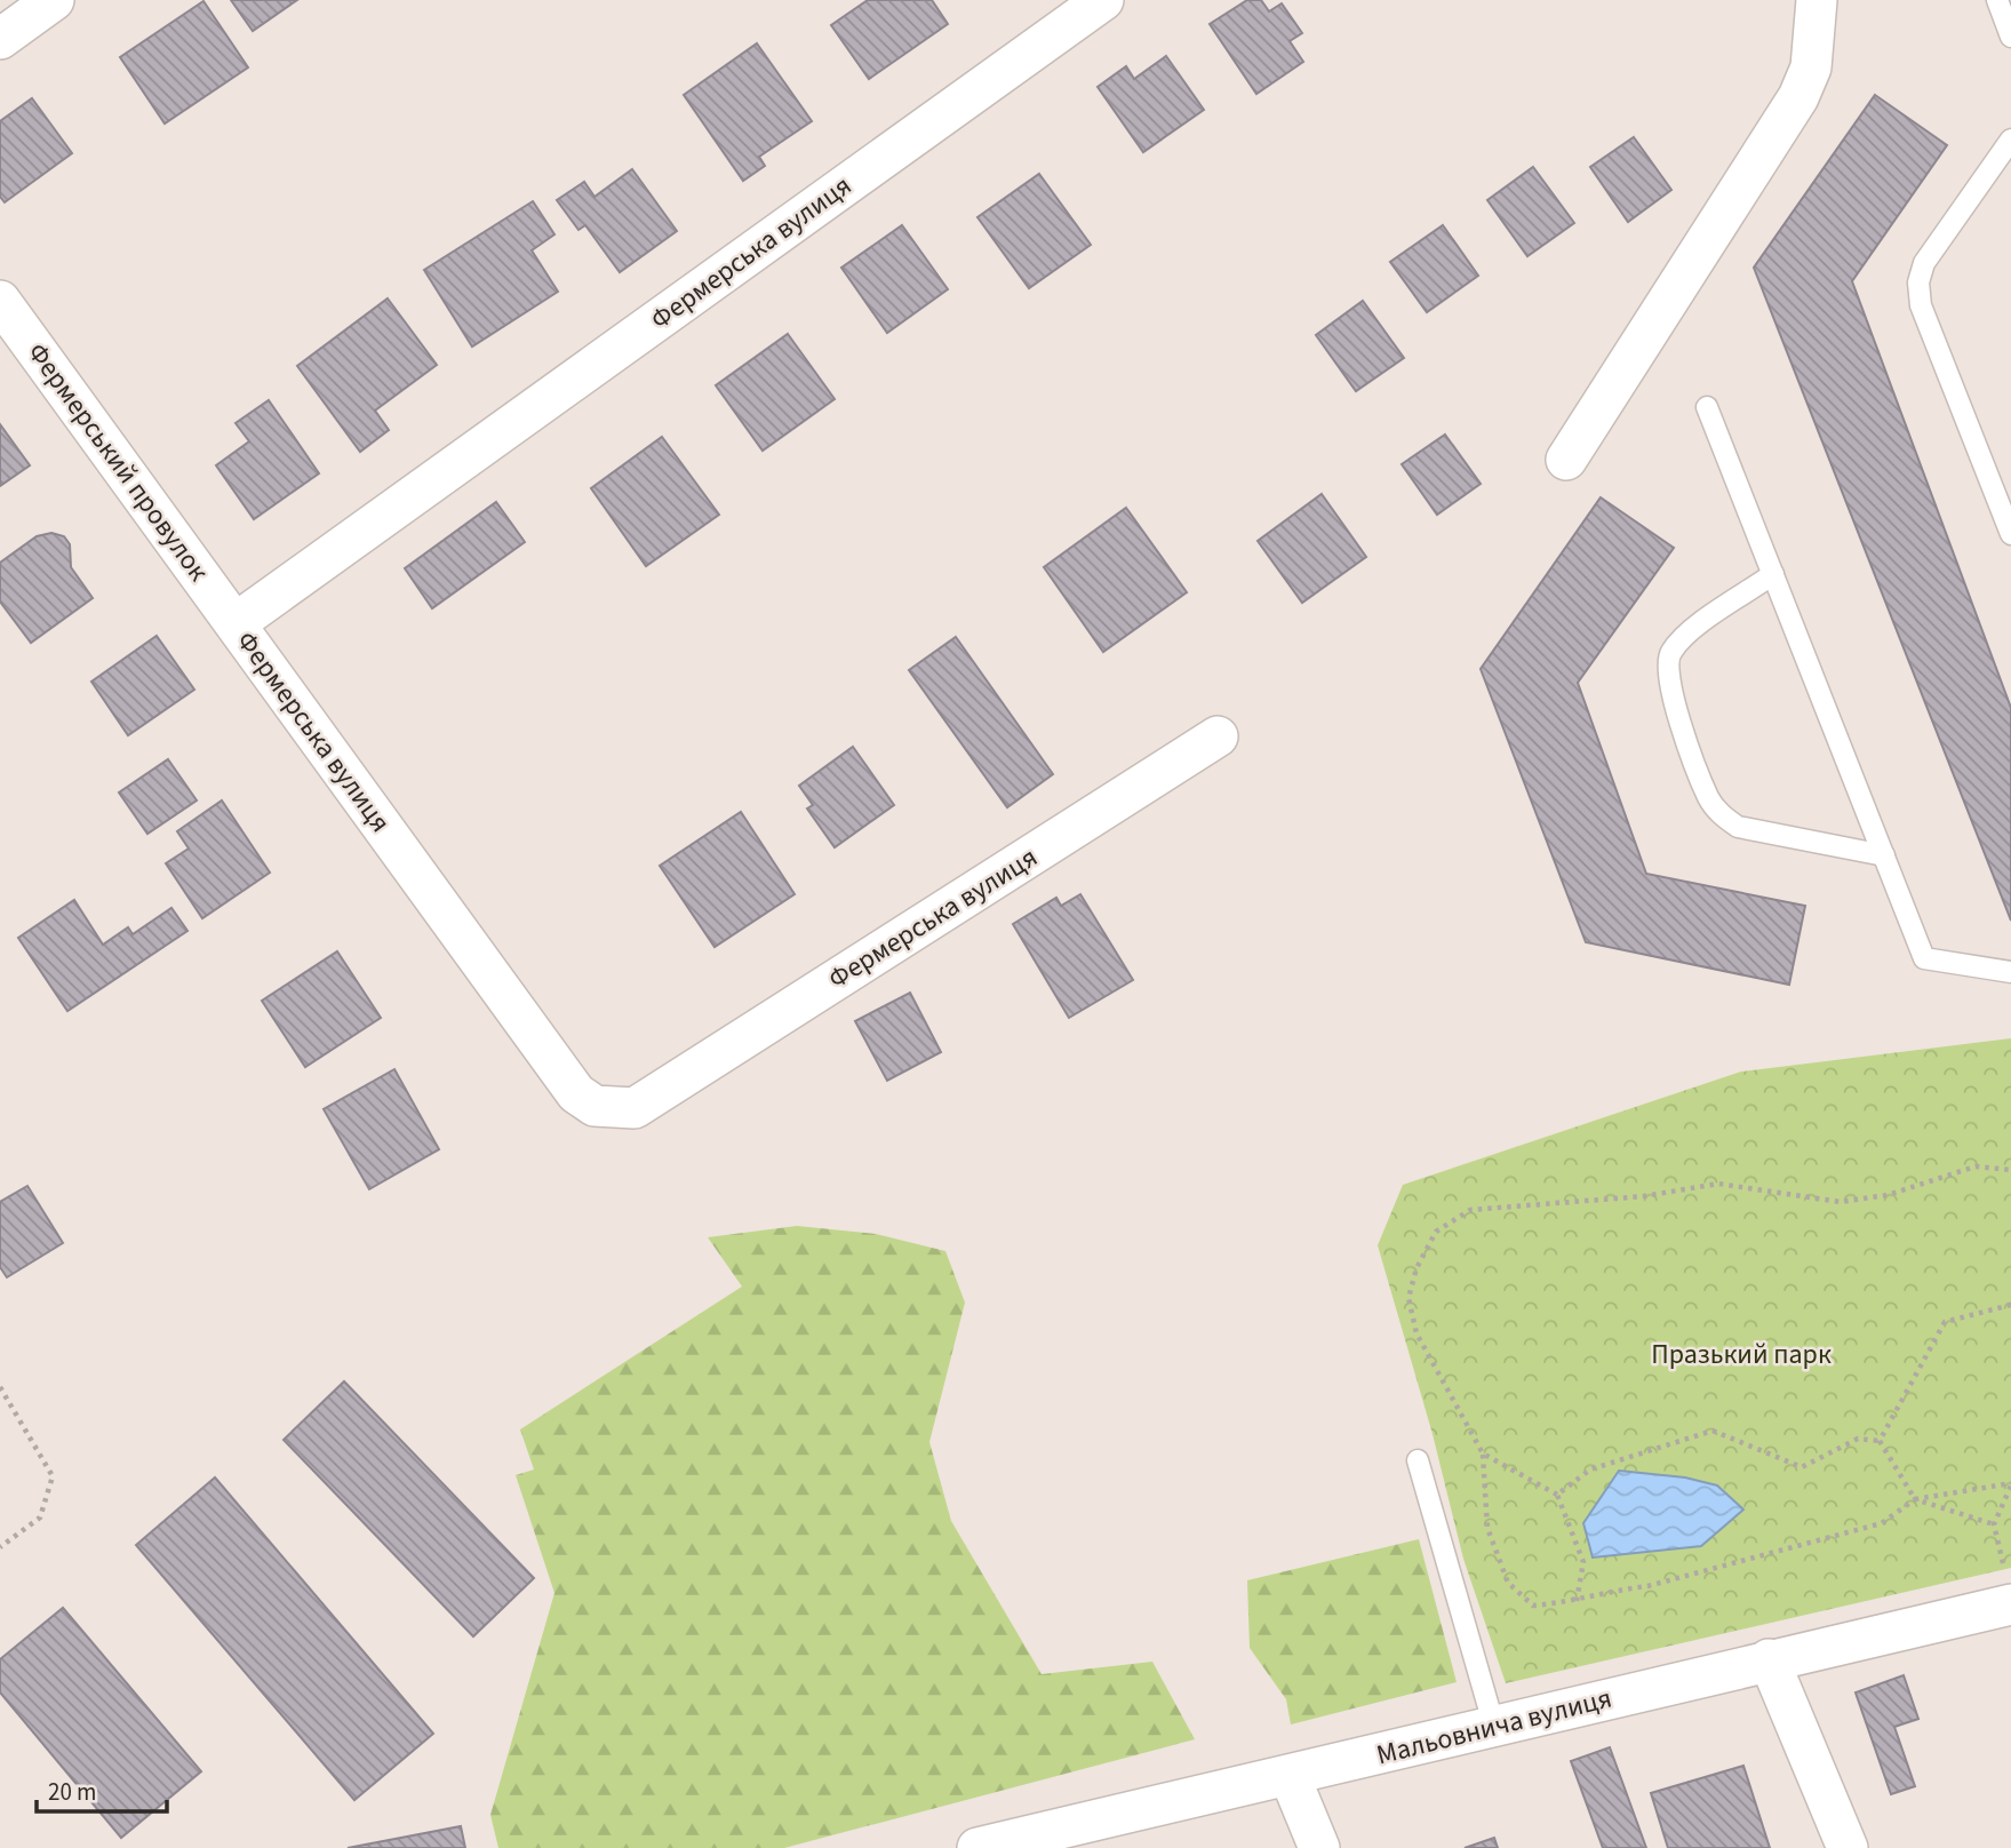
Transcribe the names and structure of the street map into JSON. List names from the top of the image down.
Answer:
{
  "streets": {
    "street": ["Фермерська вулиця", "Фермерський провулок", "Мальовнича вулиця"]
  },
  "crossings": [
    ["Фермерська вулиця", "Фермерський провулок"]
  ],
  "parks": ["Празький парк"],
  "scale_bar": "20 m"
}
